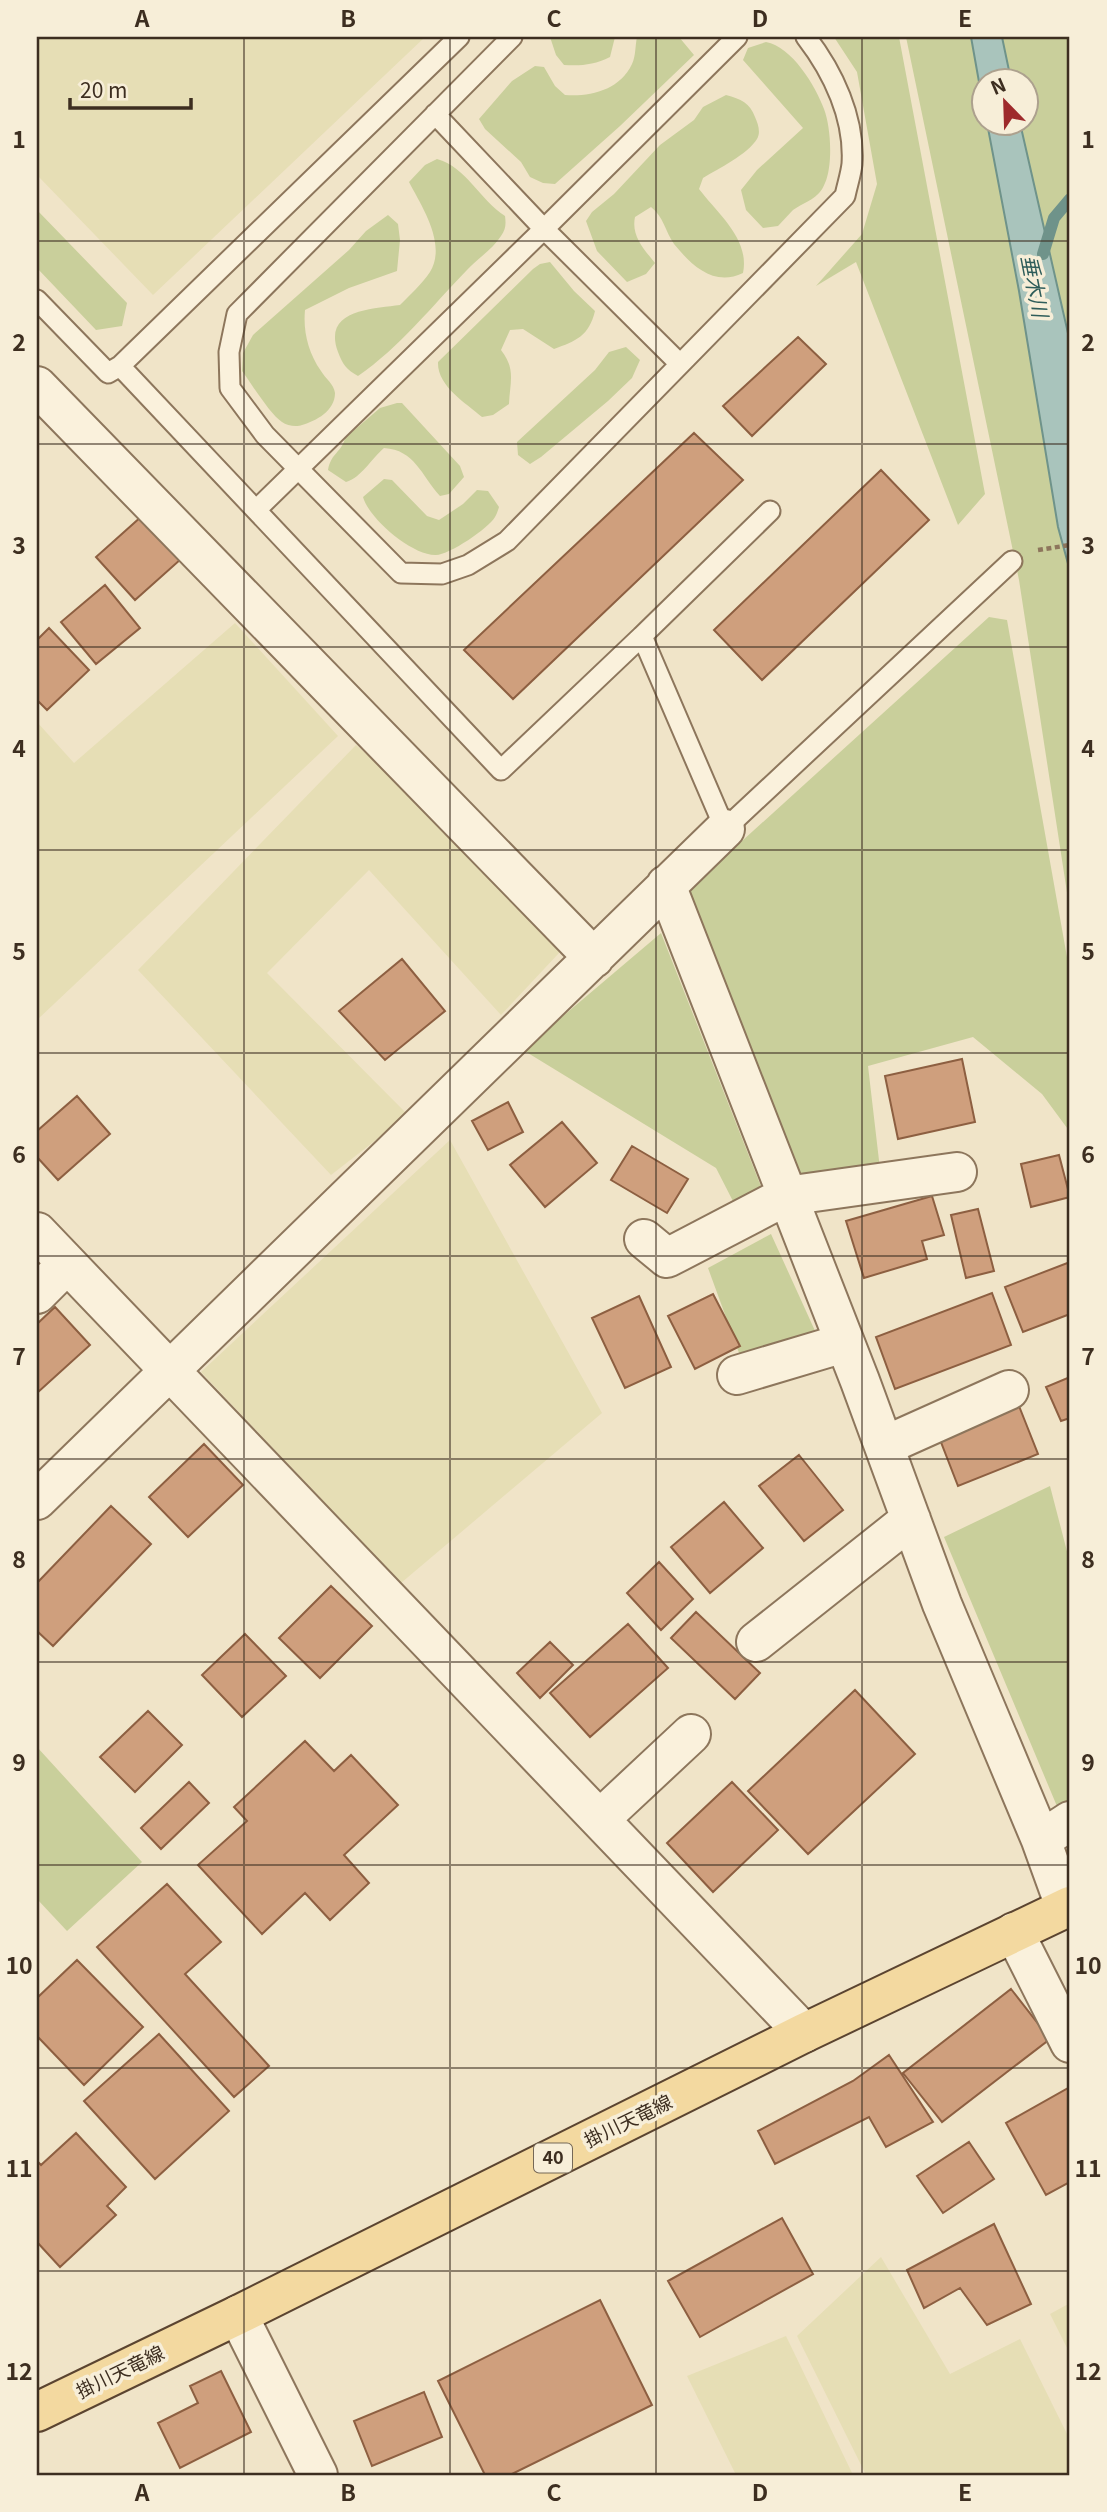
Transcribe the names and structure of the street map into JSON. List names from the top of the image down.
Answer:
{
  "streets": {
    "main road": ["掛川天竜線", "40"]
  },
  "water": ["垂木川"],
  "scale_bar": "20 m",
  "north": "top left",
  "grid": {
    "columns": [
      "A",
      "B",
      "C",
      "D",
      "E"
    ],
    "rows": [
      "1",
      "2",
      "3",
      "4",
      "5",
      "6",
      "7",
      "8",
      "9",
      "10",
      "11",
      "12"
    ]
  }
}
